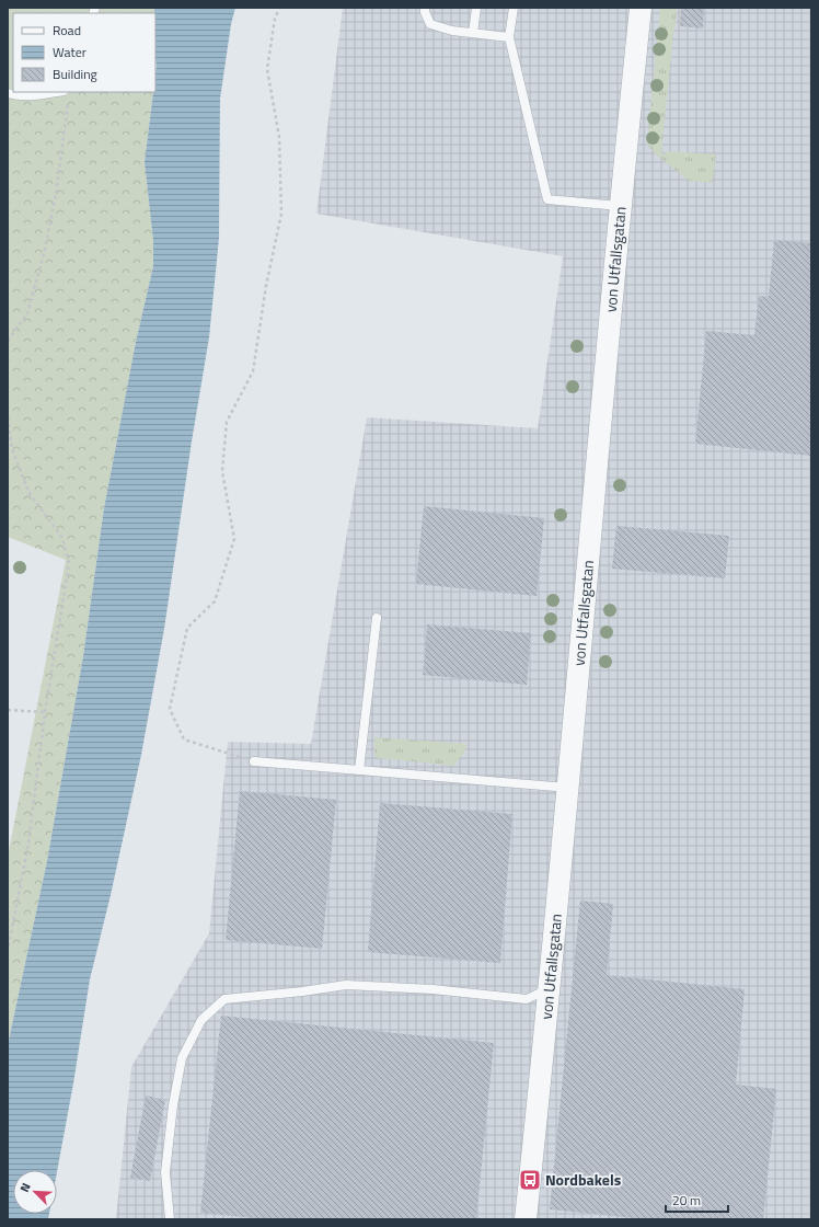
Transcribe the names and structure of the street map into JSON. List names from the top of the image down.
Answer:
{
  "streets": {
    "street": ["von Utfallsgatan"]
  },
  "places": {
    "bus stop": ["Nordbakels"]
  },
  "legend": ["Road", "Water", "Building"],
  "scale_bar": "20 m",
  "north": "top left"
}
